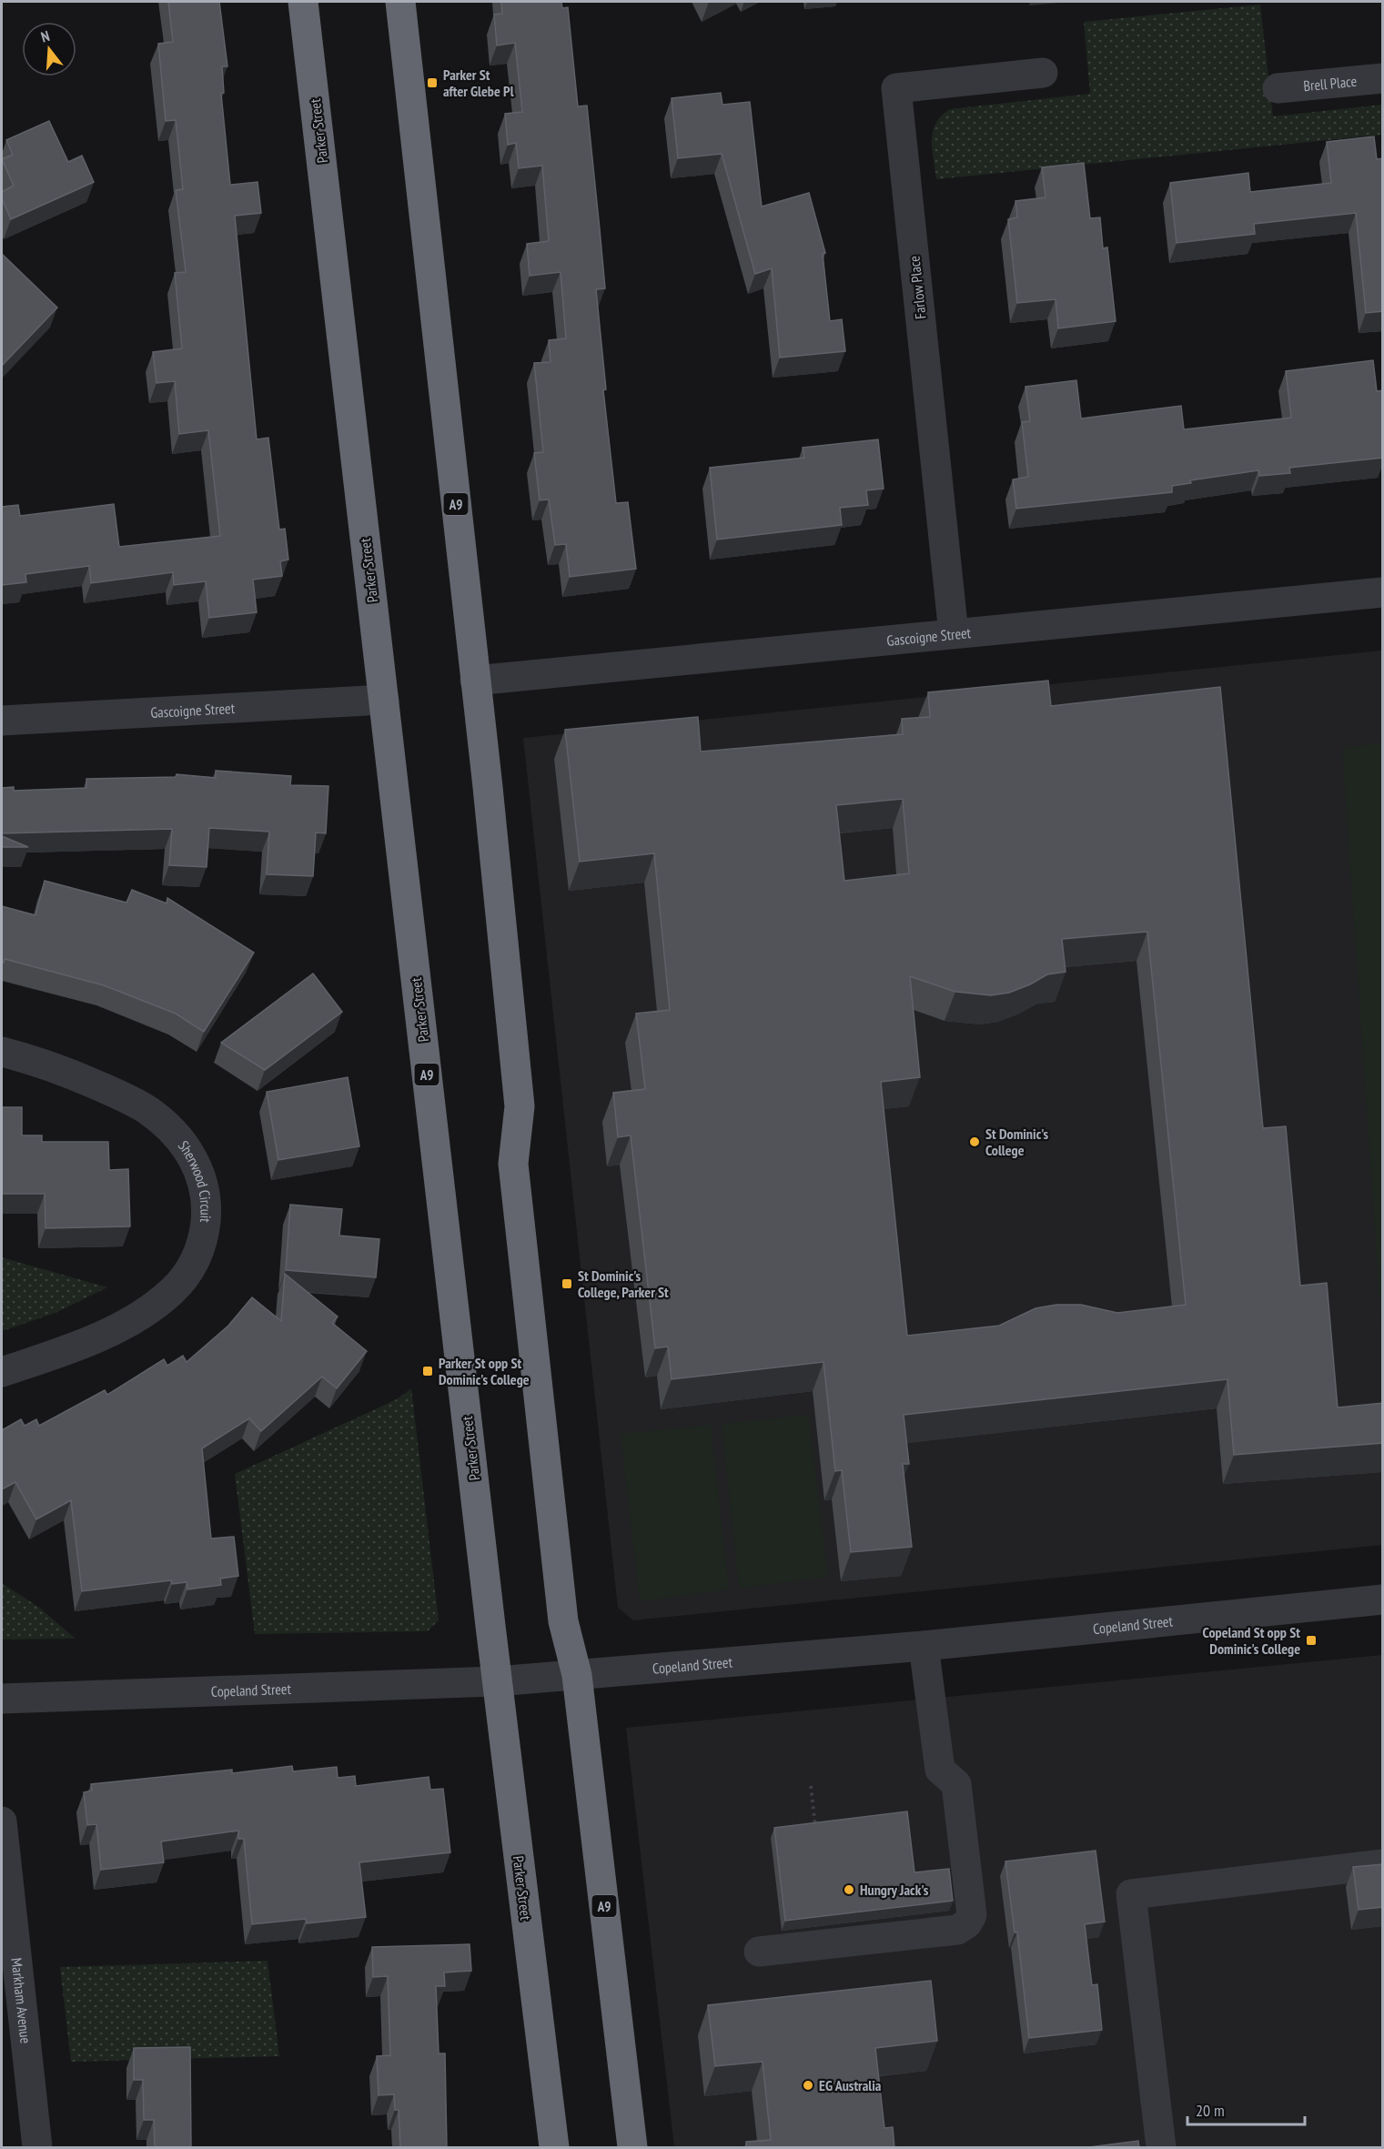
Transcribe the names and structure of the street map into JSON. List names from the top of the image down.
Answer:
{
  "streets": {
    "highway": ["Parker Street", "A9"],
    "street": [
      "Brell Place",
      "Farlow Place",
      "Gascoigne Street",
      "Sherwood Circuit",
      "Copeland Street",
      "Markham Avenue"
    ]
  },
  "crossings": [
    ["Parker Street", "Gascoigne Street"],
    ["Parker Street", "Copeland Street"],
    ["Farlow Place", "Gascoigne Street"],
    ["A9", "Gascoigne Street"],
    ["A9", "Copeland Street"]
  ],
  "places": {
    "transit": [
      "Parker St after Glebe Pl",
      "St Dominic's College, Parker St",
      "Parker St opp St Dominic's College",
      "Copeland St opp St Dominic's College"
    ],
    "other": ["St Dominic's College", "Hungry Jack's", "EG Australia"]
  },
  "scale_bar": "20 m",
  "north": "top"
}
